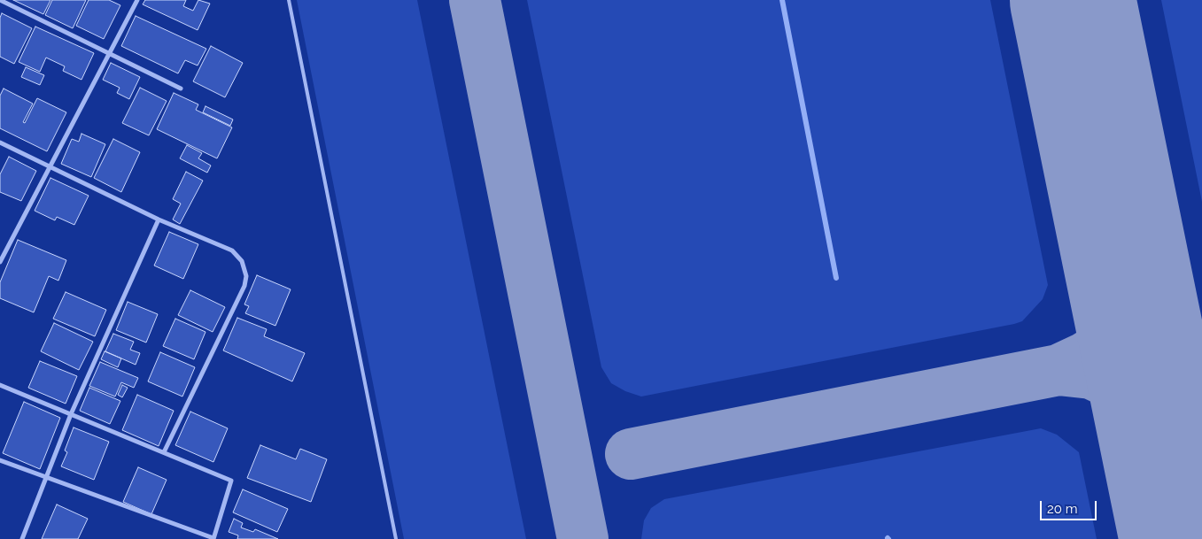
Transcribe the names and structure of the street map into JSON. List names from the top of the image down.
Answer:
{
  "scale_bar": "20 m"
}
